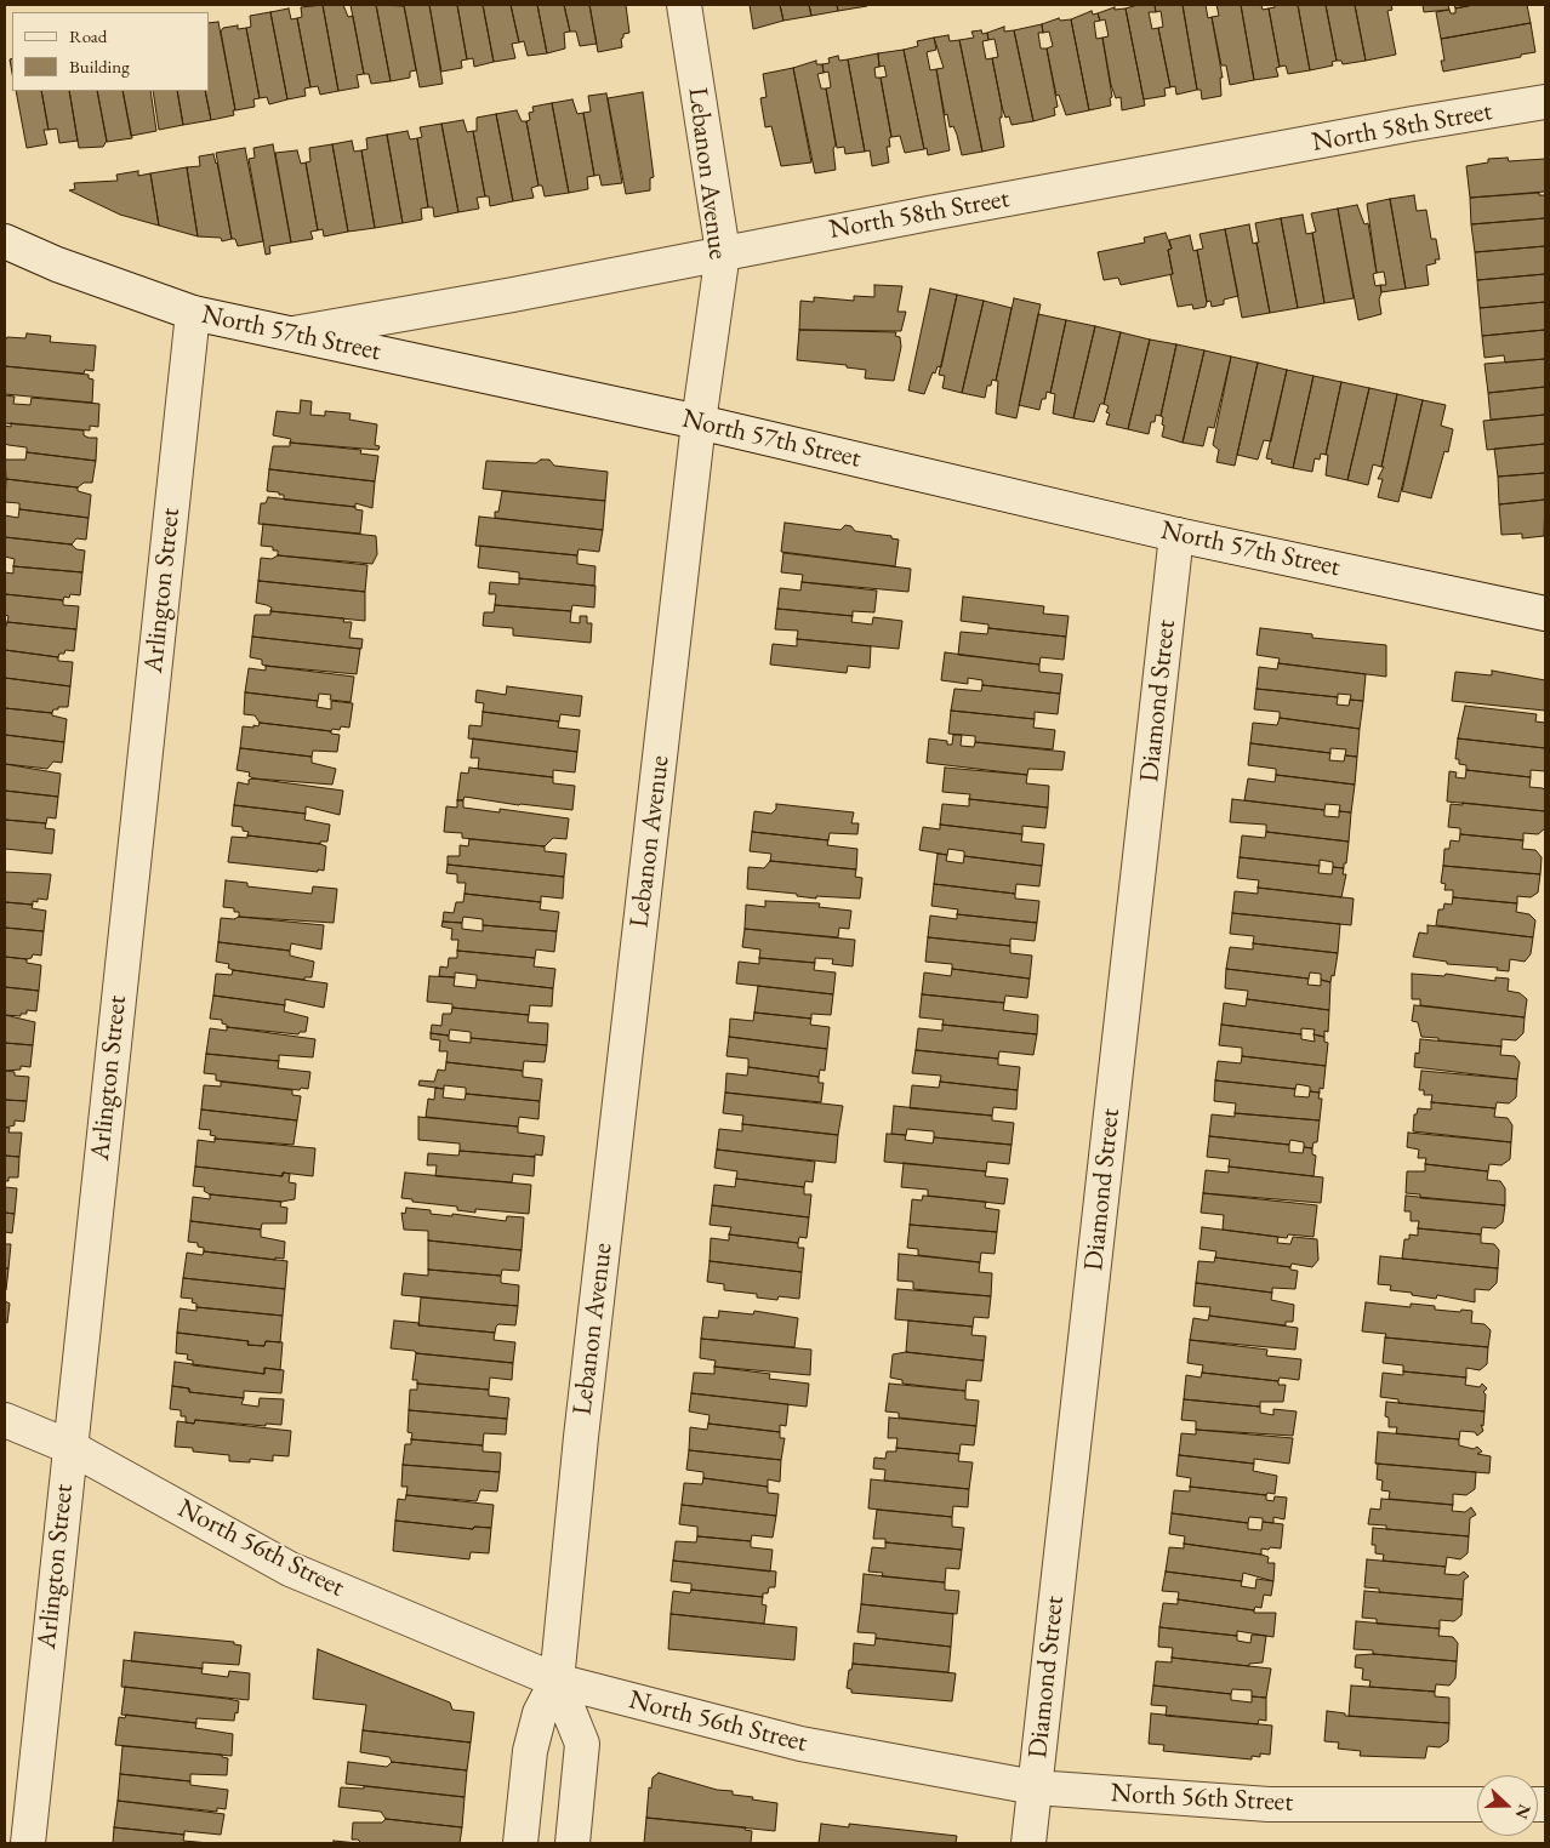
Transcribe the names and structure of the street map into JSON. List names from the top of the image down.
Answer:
{
  "streets": {
    "street": [
      "North 58th Street",
      "Lebanon Avenue",
      "North 57th Street",
      "Arlington Street",
      "Diamond Street",
      "North 56th Street"
    ]
  },
  "crossings": [
    ["North 58th Street", "Lebanon Avenue"],
    ["North 58th Street", "North 57th Street"],
    ["Lebanon Avenue", "North 57th Street"],
    ["Lebanon Avenue", "North 56th Street"],
    ["North 57th Street", "Arlington Street"],
    ["North 57th Street", "Diamond Street"],
    ["Arlington Street", "North 56th Street"],
    ["Diamond Street", "North 56th Street"]
  ],
  "legend": ["Road", "Building"],
  "north": "right"
}
